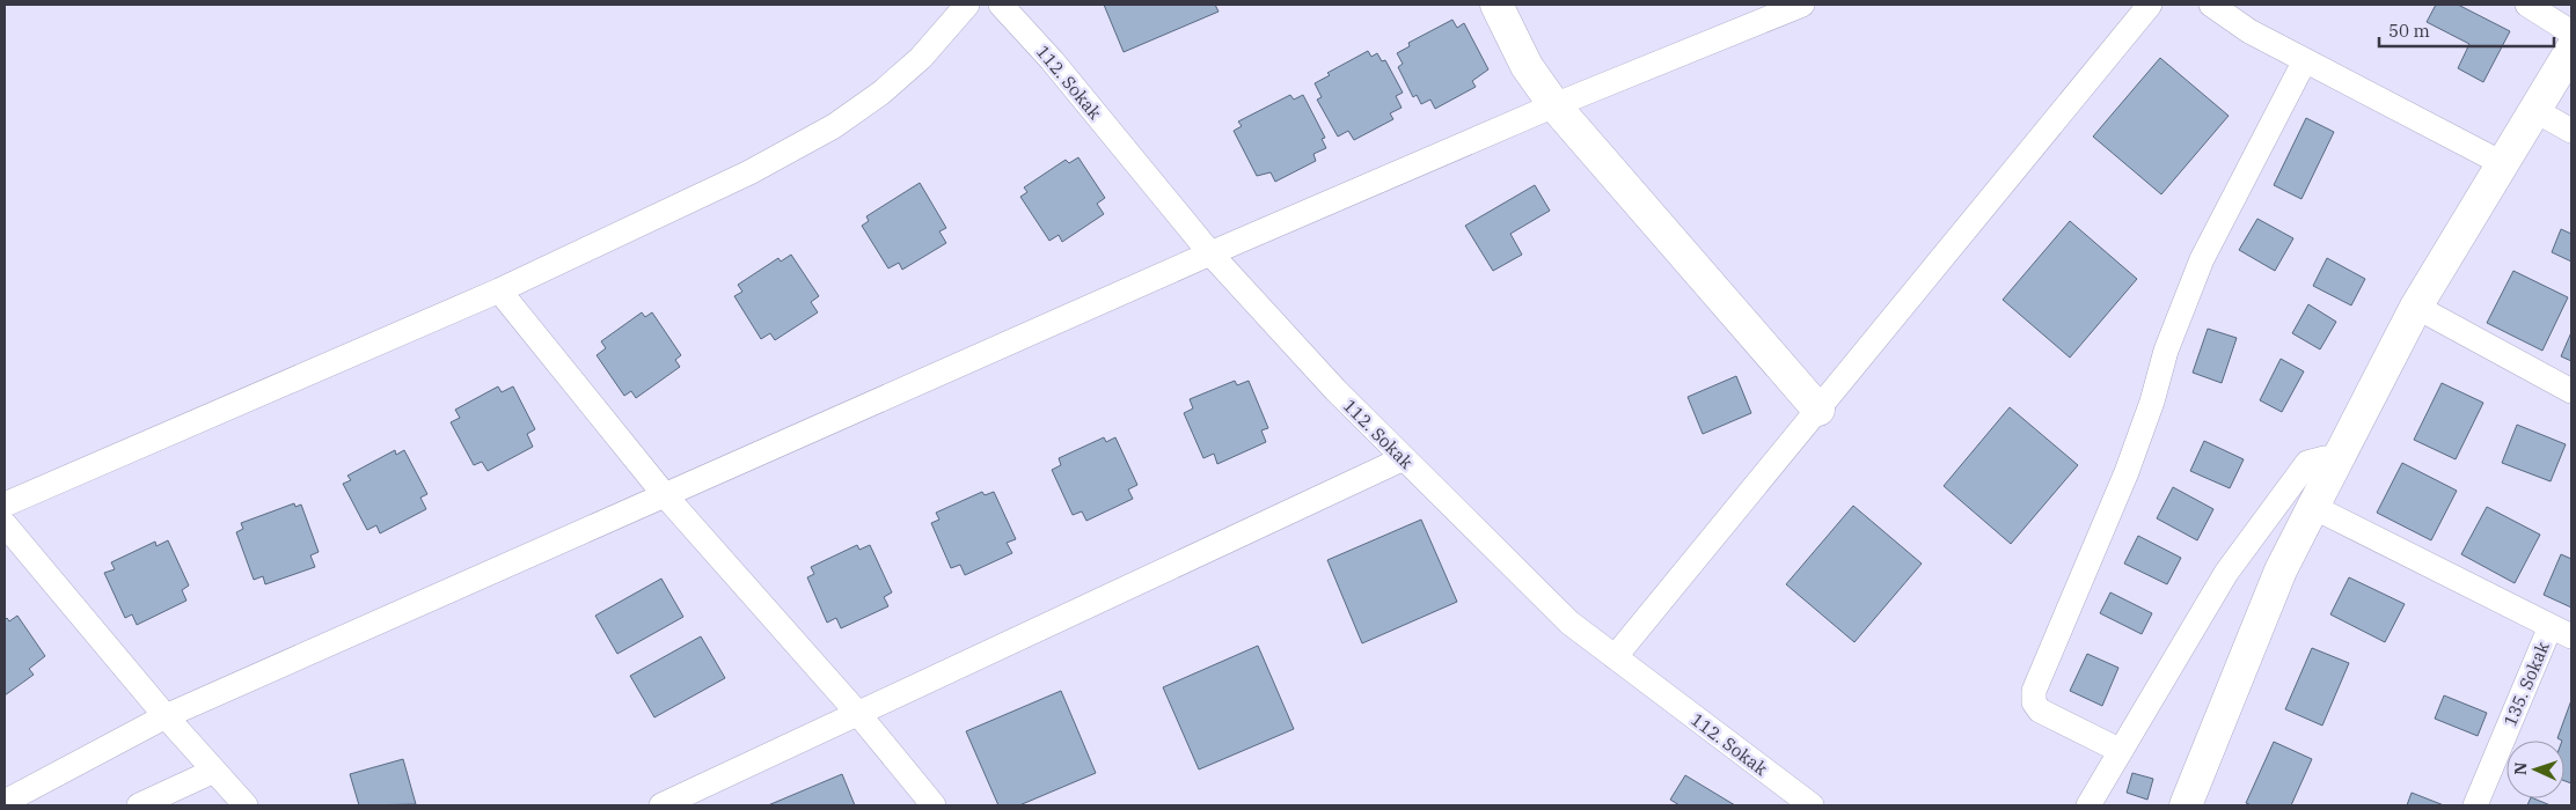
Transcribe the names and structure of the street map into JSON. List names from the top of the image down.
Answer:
{
  "streets": {
    "street": ["112. Sokak", "135. Sokak"]
  },
  "scale_bar": "50 m",
  "north": "left"
}
